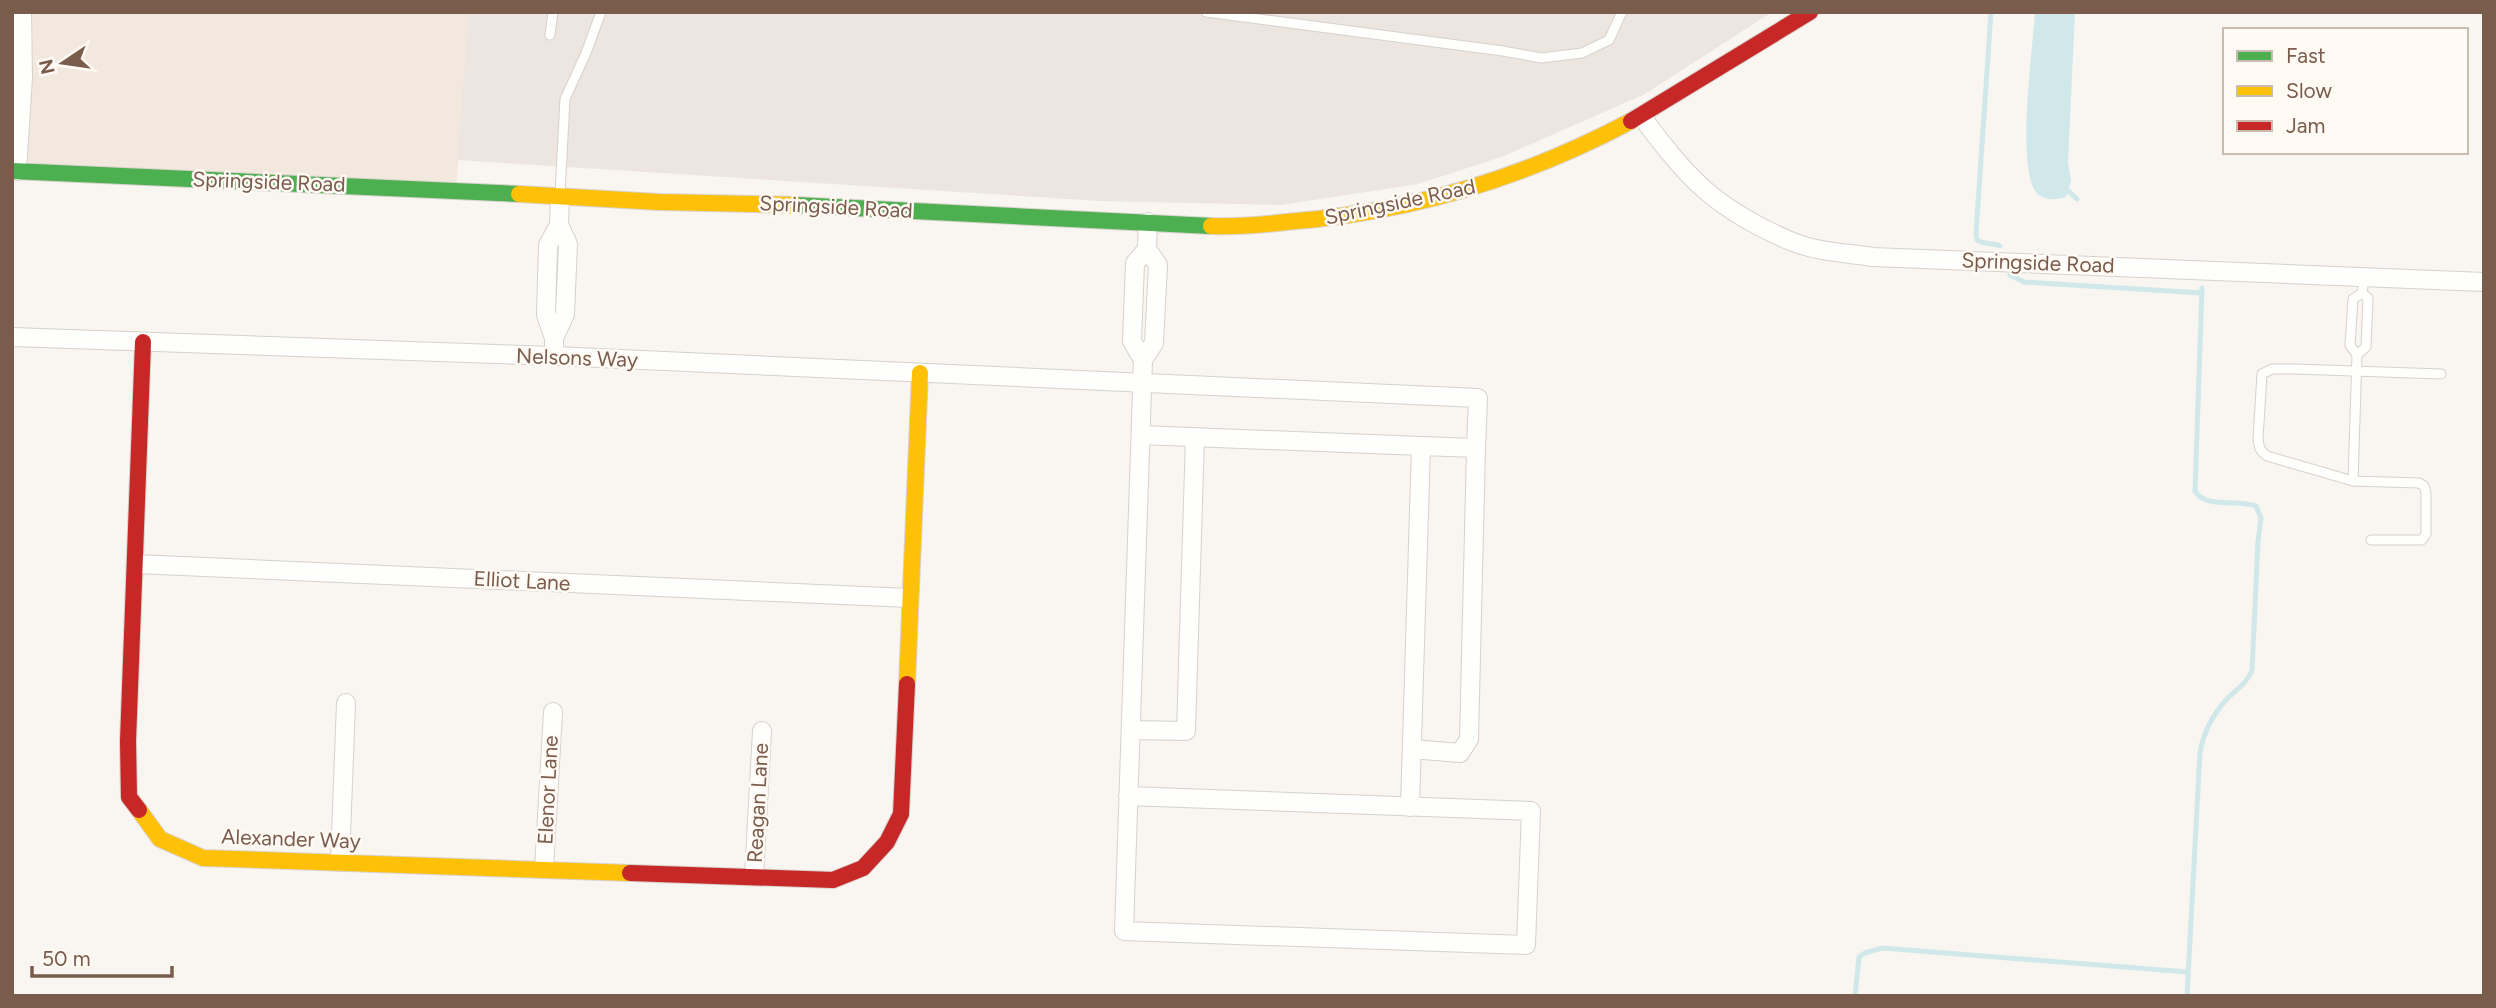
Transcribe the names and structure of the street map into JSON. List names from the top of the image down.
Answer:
{
  "streets": {
    "main road": ["Springside Road", "Alexander Way"],
    "street": [
      "Nelsons Way",
      "Elliot Lane",
      "Elenor Lane",
      "Reagan Lane"
    ]
  },
  "crossings": [
    ["Nelsons Way", "Alexander Way"],
    ["Elliot Lane", "Alexander Way"],
    ["Elenor Lane", "Alexander Way"],
    ["Reagan Lane", "Alexander Way"]
  ],
  "legend": ["Fast", "Slow", "Jam"],
  "scale_bar": "50 m",
  "north": "left"
}
